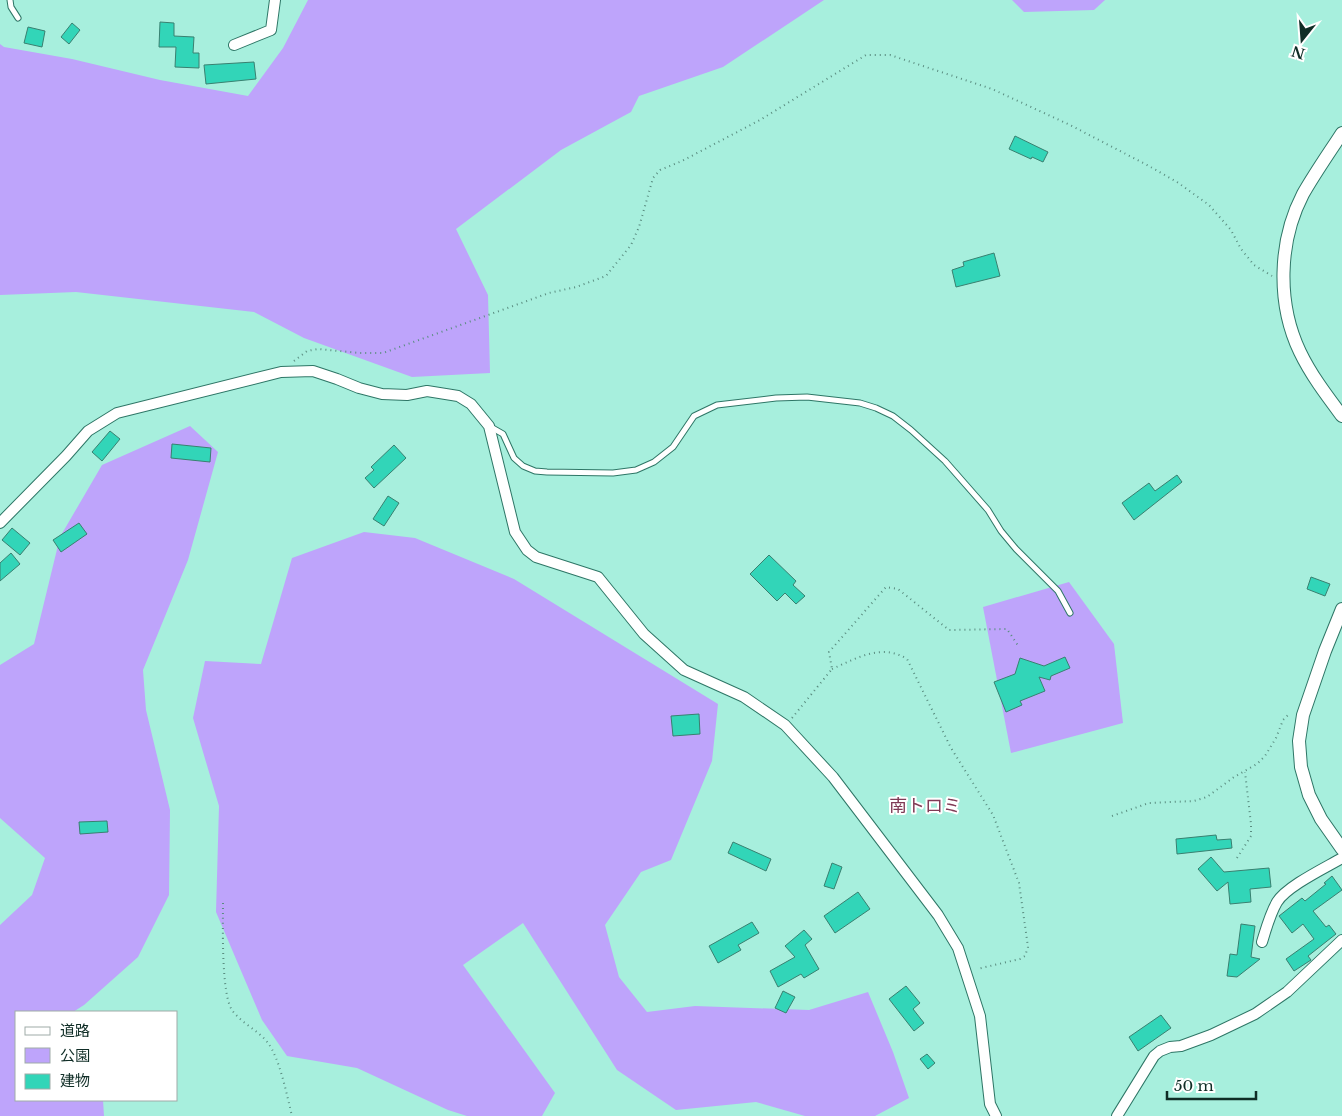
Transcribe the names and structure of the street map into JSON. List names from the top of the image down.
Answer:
{
  "districts": ["南トロミ"],
  "legend": ["道路", "公園", "建物"],
  "scale_bar": "50 m",
  "north": "bottom"
}
